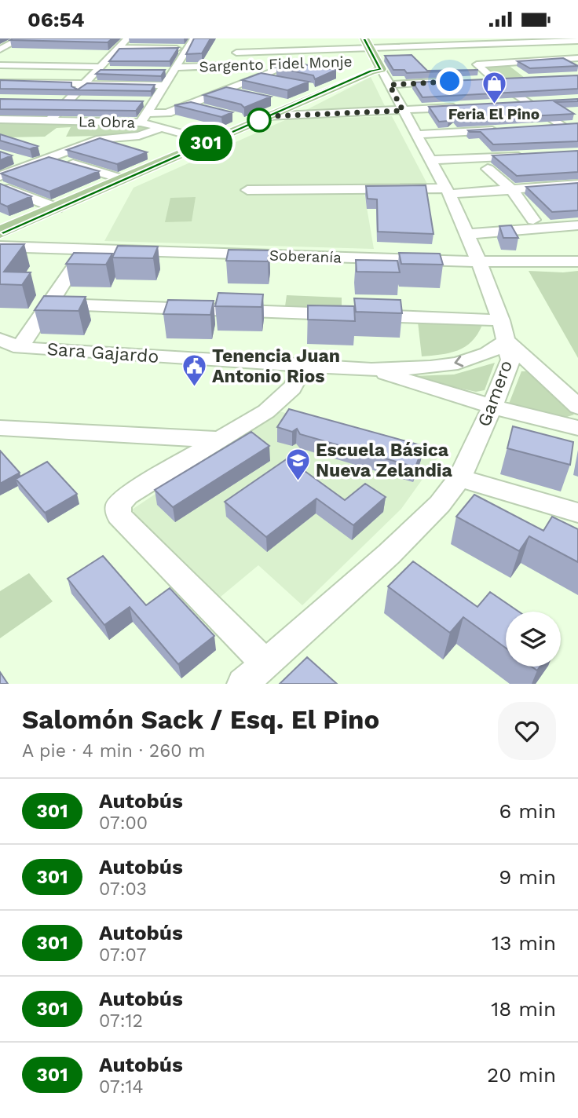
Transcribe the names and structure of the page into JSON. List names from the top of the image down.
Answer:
{
  "streets": {
    "main road": ["Gamero"],
    "street": [
      "Sargento Fidel Monje",
      "La Obra",
      "Soberanía",
      "Sara Gajardo"
    ]
  },
  "crossings": [
    ["Soberanía", "Gamero"],
    ["Sara Gajardo", "Gamero"]
  ],
  "places": {
    "shop": ["Feria El Pino"],
    "public building": ["Tenencia Juan Antonio Rios"],
    "school or university": ["Escuela Básica Nueva Zelandia"]
  },
  "lines": ["bus line 301"],
  "page": {
    "status": "06:54",
    "on_map": "301",
    "heading": ["Salomón Sack / Esq. El Pino", "A pie · 4 min · 260 m"],
    "list": [
      {
        "mark": "301",
        "name": "Autobús",
        "note": "07:00",
        "value": "6 min"
      },
      {
        "mark": "301",
        "name": "Autobús",
        "note": "07:03",
        "value": "9 min"
      },
      {
        "mark": "301",
        "name": "Autobús",
        "note": "07:07",
        "value": "13 min"
      },
      {
        "mark": "301",
        "name": "Autobús",
        "note": "07:12",
        "value": "18 min"
      },
      {
        "mark": "301",
        "name": "Autobús",
        "note": "07:14",
        "value": "20 min"
      }
    ]
  }
}
